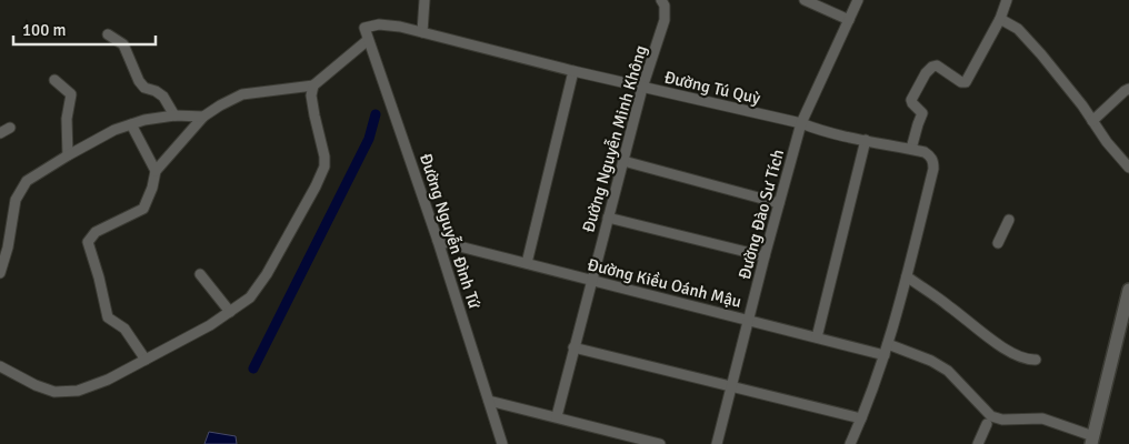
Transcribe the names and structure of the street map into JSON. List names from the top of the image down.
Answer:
{
  "streets": {
    "street": [
      "Đường Tú Quỳ",
      "Đường Nguyễn Minh Không",
      "Đường Đào Sư Tích",
      "Đường Nguyễn Đình Tứ",
      "Đường Kiều Oánh Mậu"
    ]
  },
  "crossings": [
    ["Đường Tú Quỳ", "Đường Nguyễn Minh Không"],
    ["Đường Tú Quỳ", "Đường Đào Sư Tích"],
    ["Đường Tú Quỳ", "Đường Nguyễn Đình Tứ"],
    ["Đường Tú Quỳ", "Đường Kiều Oánh Mậu"],
    ["Đường Nguyễn Minh Không", "Đường Kiều Oánh Mậu"],
    ["Đường Đào Sư Tích", "Đường Kiều Oánh Mậu"],
    ["Đường Nguyễn Đình Tứ", "Đường Kiều Oánh Mậu"]
  ],
  "scale_bar": "100 m"
}
